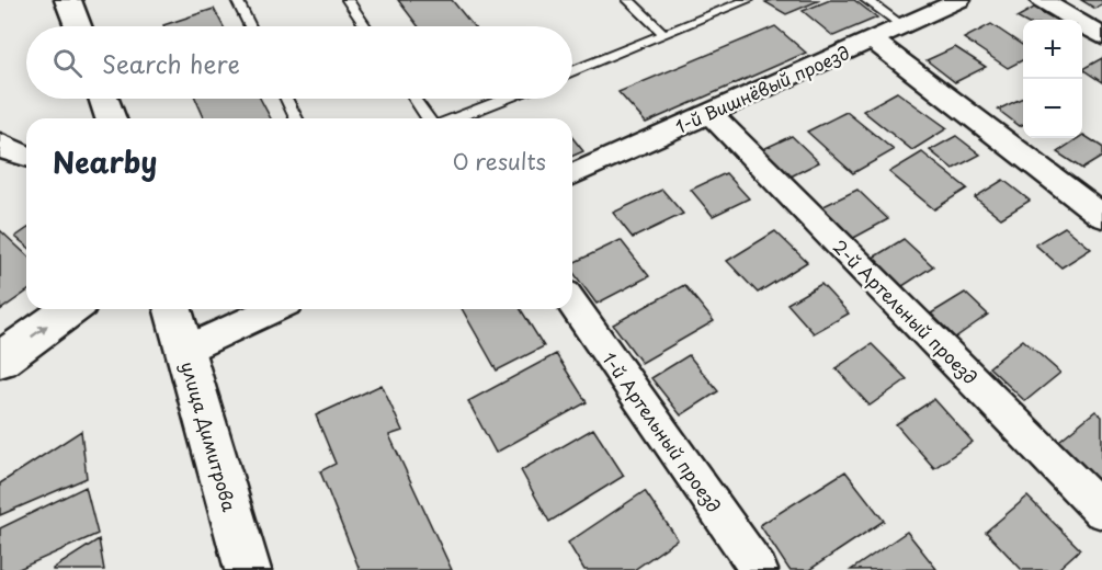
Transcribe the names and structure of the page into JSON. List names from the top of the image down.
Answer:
{
  "streets": {
    "street": [
      "1-й Вишнёвый проезд",
      "2-й Артельный проезд",
      "1-й Артельный проезд",
      "улица Димитрова"
    ]
  },
  "crossings": [
    ["1-й Вишнёвый проезд", "2-й Артельный проезд"]
  ],
  "page": {
    "map_buttons": ["+", "−"],
    "search": "Search here",
    "heading": ["Nearby", "0 results"]
  }
}
